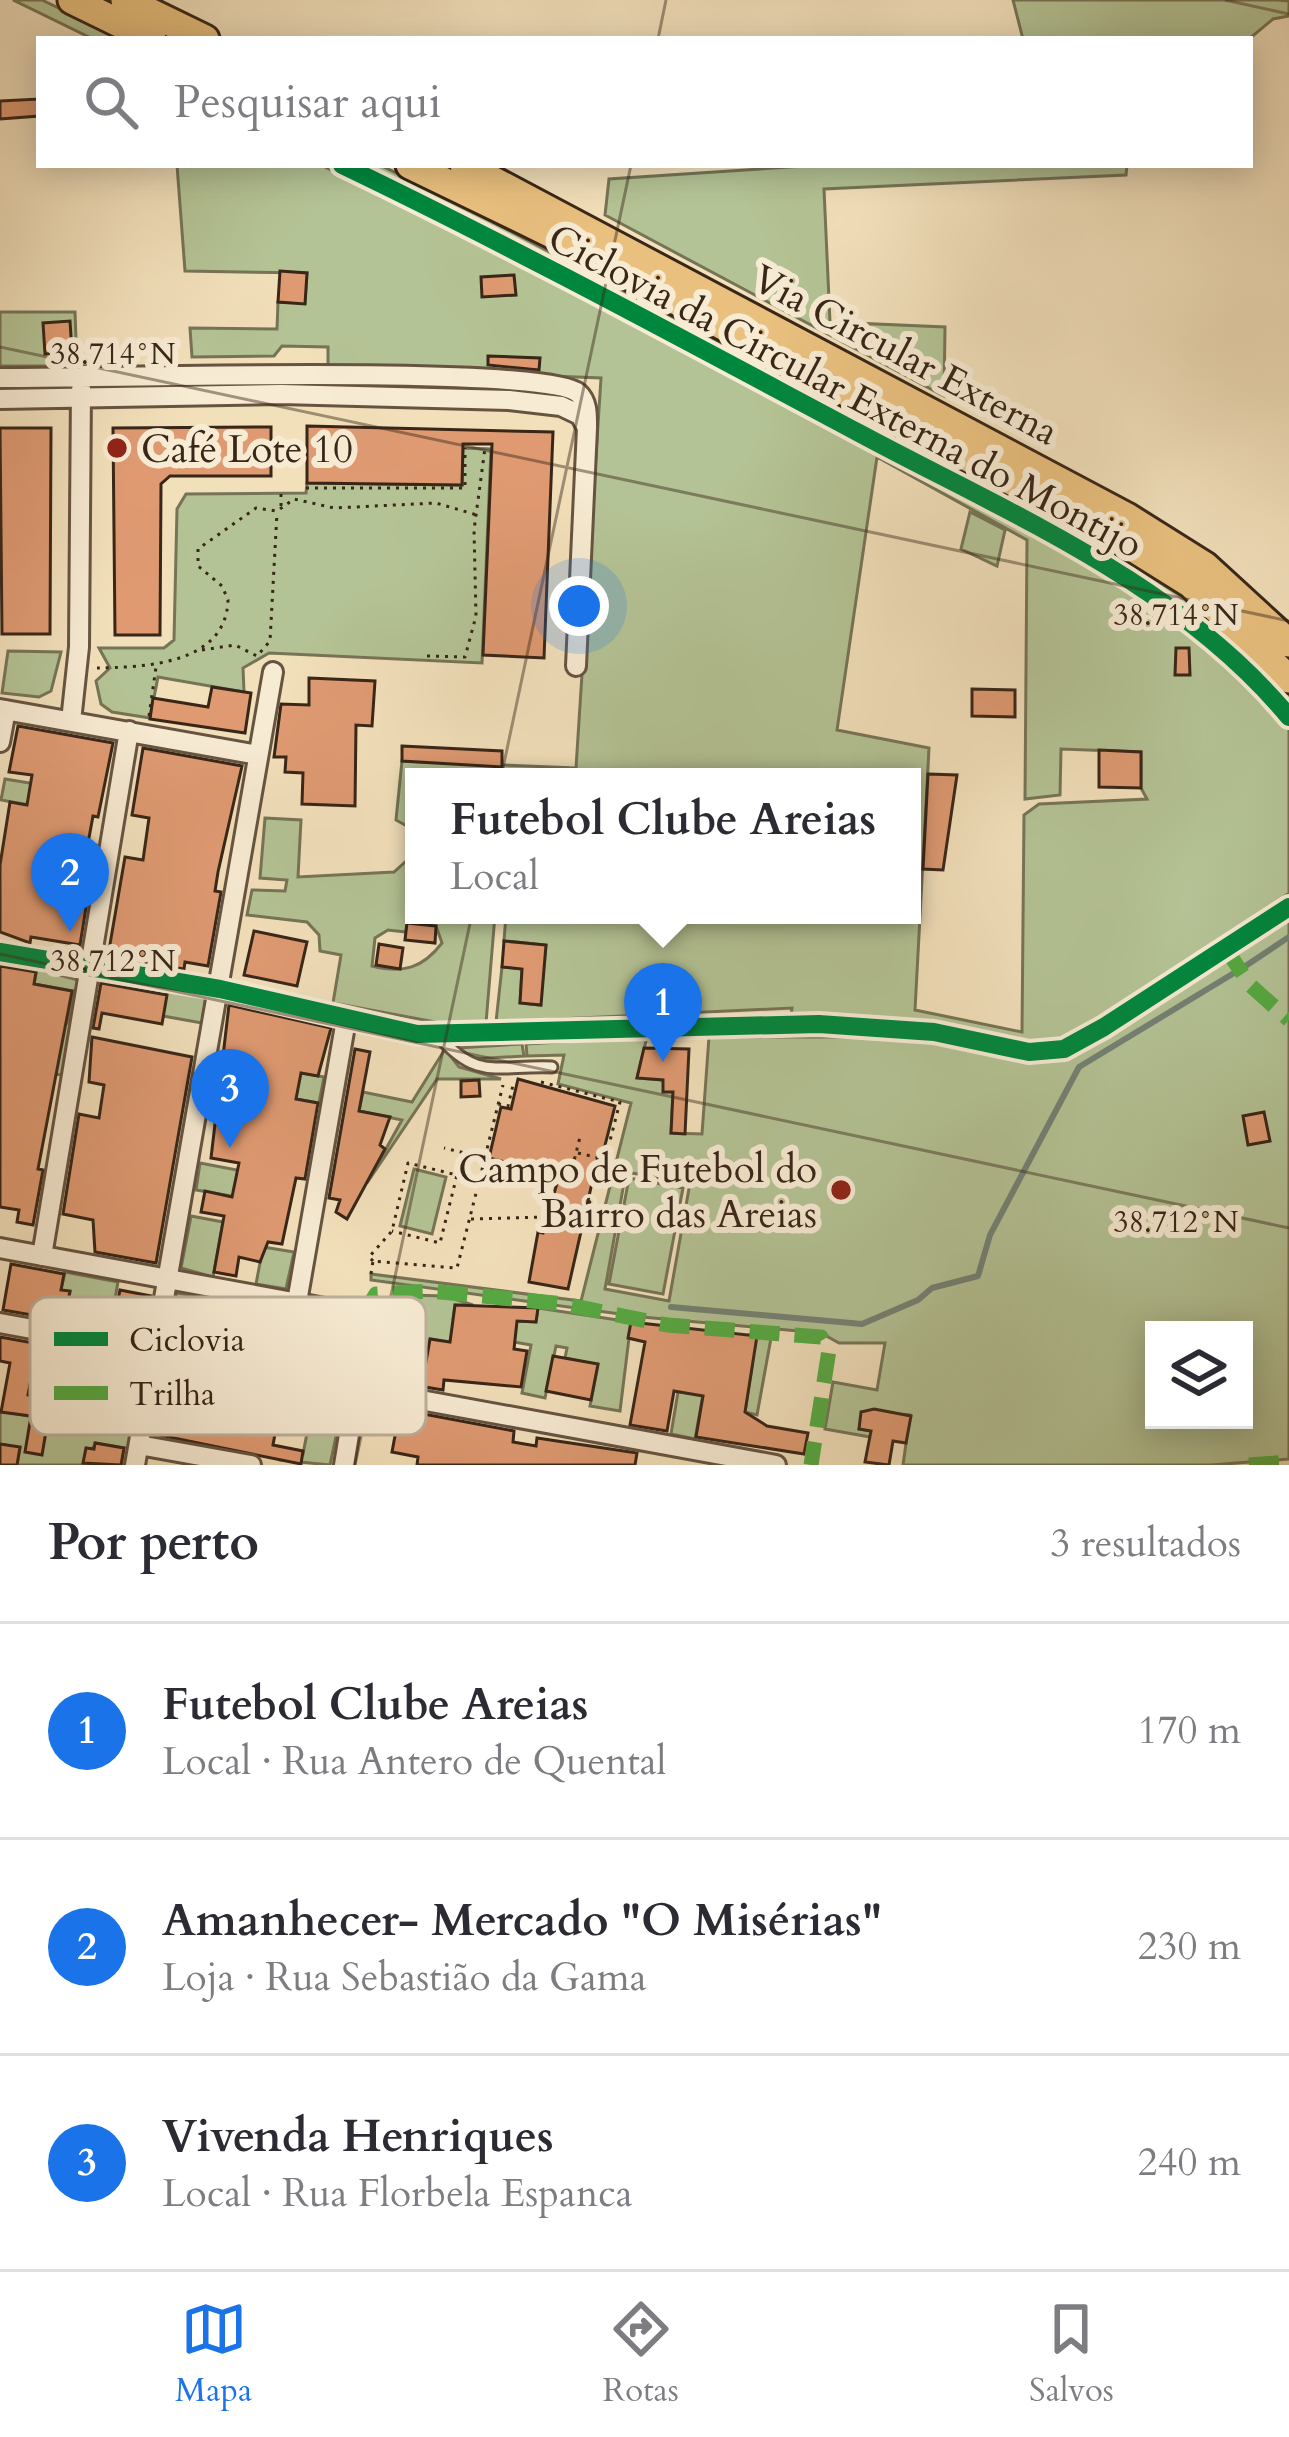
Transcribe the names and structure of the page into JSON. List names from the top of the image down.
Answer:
{
  "streets": {
    "main road": ["Via Circular Externa"],
    "cycle path": ["Ciclovia da Circular Externa do Montijo"]
  },
  "places": ["Café Lote 10", "Campo de Futebol do Bairro das Areias"],
  "legend": ["Ciclovia", "Trilha"],
  "page": {
    "search": "Pesquisar aqui",
    "popup": ["Futebol Clube Areias", "Local"],
    "pins": ["2", "1", "3"],
    "heading": ["Por perto", "3 resultados"],
    "list": [
      {
        "mark": "1",
        "name": "Futebol Clube Areias",
        "note": "Local · Rua Antero de Quental",
        "value": "170 m"
      },
      {
        "mark": "2",
        "name": "Amanhecer- Mercado \"O Misérias\"",
        "note": "Loja · Rua Sebastião da Gama",
        "value": "230 m"
      },
      {
        "mark": "3",
        "name": "Vivenda Henriques",
        "note": "Local · Rua Florbela Espanca",
        "value": "240 m"
      }
    ],
    "nav": ["Mapa", "Rotas", "Salvos"]
  },
  "coordinates": ["38.714°N", "38.712°N"]
}
